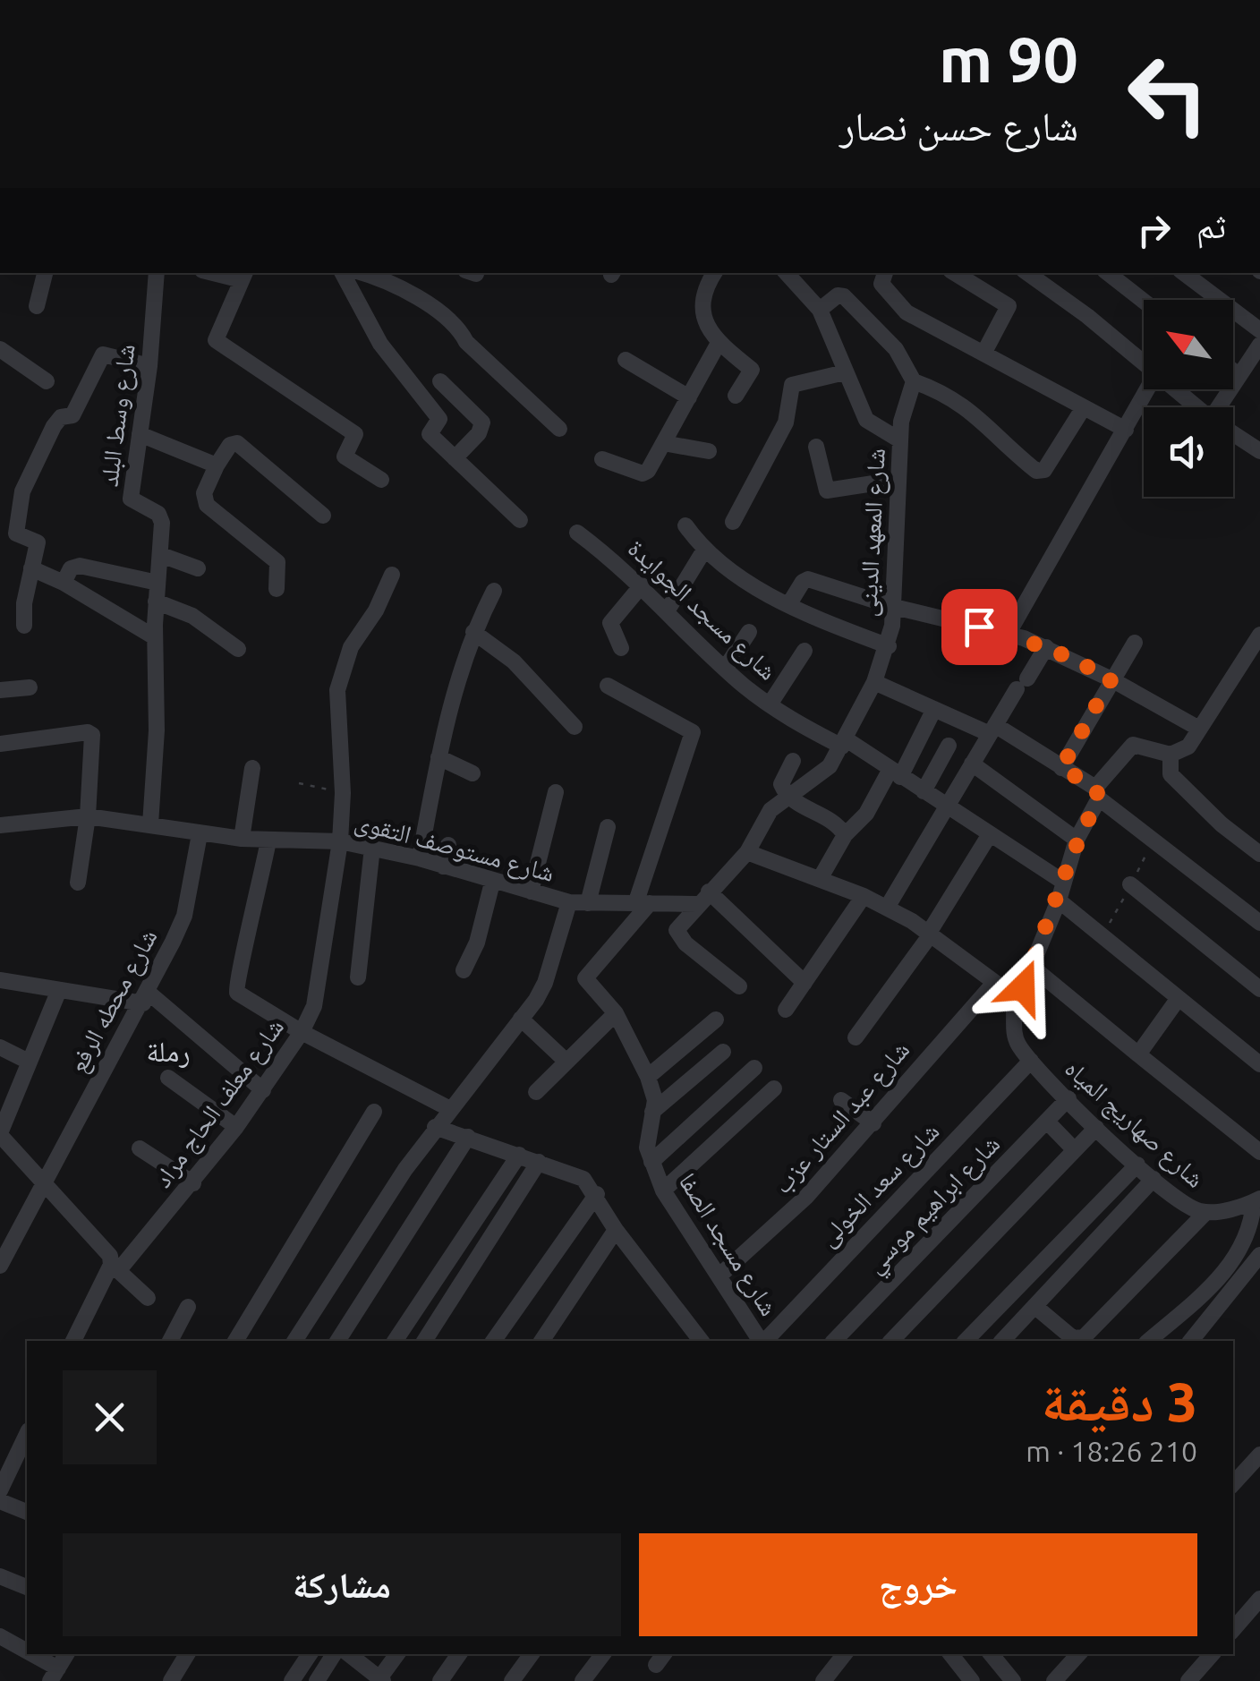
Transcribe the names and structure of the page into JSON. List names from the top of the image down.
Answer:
{
  "streets": {
    "street": [
      "شارع وسط البلد",
      "شارع المعهد الدينى",
      "شارع مسجد الجوايدة",
      "شارع مستوصف التقوى",
      "شارع محطه الرفع",
      "شارع معلف الحاج مراد",
      "شارع عبد الستار عزب",
      "شارع صهاريج المياه",
      "شارع سعد الخولى",
      "شارع ابراهيم موسي",
      "شارع مسجد الصفا"
    ]
  },
  "crossings": [
    ["شارع وسط البلد", "شارع مستوصف التقوى"],
    ["شارع المعهد الدينى", "شارع مسجد الجوايدة"],
    ["شارع المعهد الدينى", "شارع مستوصف التقوى"],
    ["شارع المعهد الدينى", "شارع صهاريج المياه"],
    ["شارع مستوصف التقوى", "شارع محطه الرفع"],
    ["شارع مستوصف التقوى", "شارع معلف الحاج مراد"],
    ["شارع مستوصف التقوى", "شارع مسجد الصفا"],
    ["شارع عبد الستار عزب", "شارع صهاريج المياه"],
    ["شارع عبد الستار عزب", "شارع مسجد الصفا"],
    ["شارع صهاريج المياه", "شارع سعد الخولى"],
    ["شارع صهاريج المياه", "شارع ابراهيم موسي"]
  ],
  "districts": ["رملة"],
  "north": "top left",
  "page": {
    "turn": ["90 m", "شارع حسن نصار"],
    "then": "ثم",
    "heading": ["3 دقيقة", "210 m · 18:26"],
    "buttons": ["خروج", "مشاركة"]
  }
}
